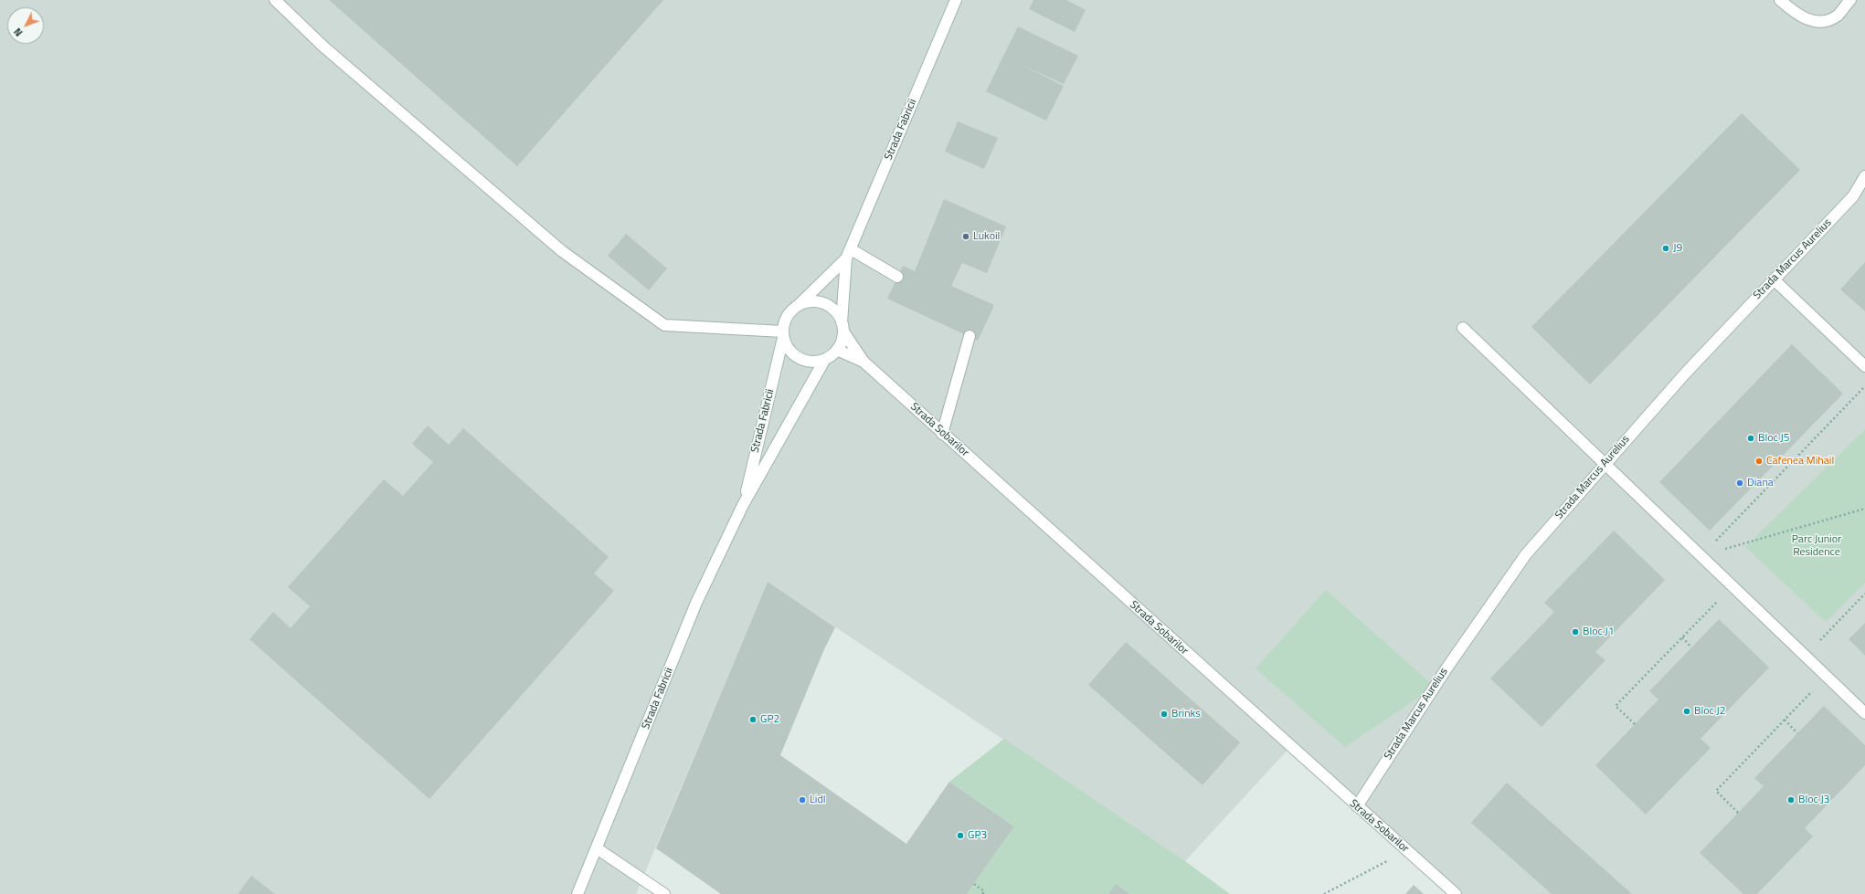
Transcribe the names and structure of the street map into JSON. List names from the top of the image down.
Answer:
{
  "streets": {
    "street": ["Strada Fabricii", "Strada Marcus Aurelius", "Strada Sobarilor"]
  },
  "crossings": [
    ["Strada Fabricii", "Strada Sobarilor"],
    ["Strada Marcus Aurelius", "Strada Sobarilor"]
  ],
  "parks": ["Parc Junior Residence"],
  "places": [
    "Lukoil",
    "J9",
    "Bloc J5",
    "Cafenea Mihail",
    "Diana",
    "Bloc J1",
    "Bloc J2",
    "Brinks",
    "GP2",
    "Lidl",
    "Bloc J3",
    "GP3"
  ],
  "north": "bottom left"
}
